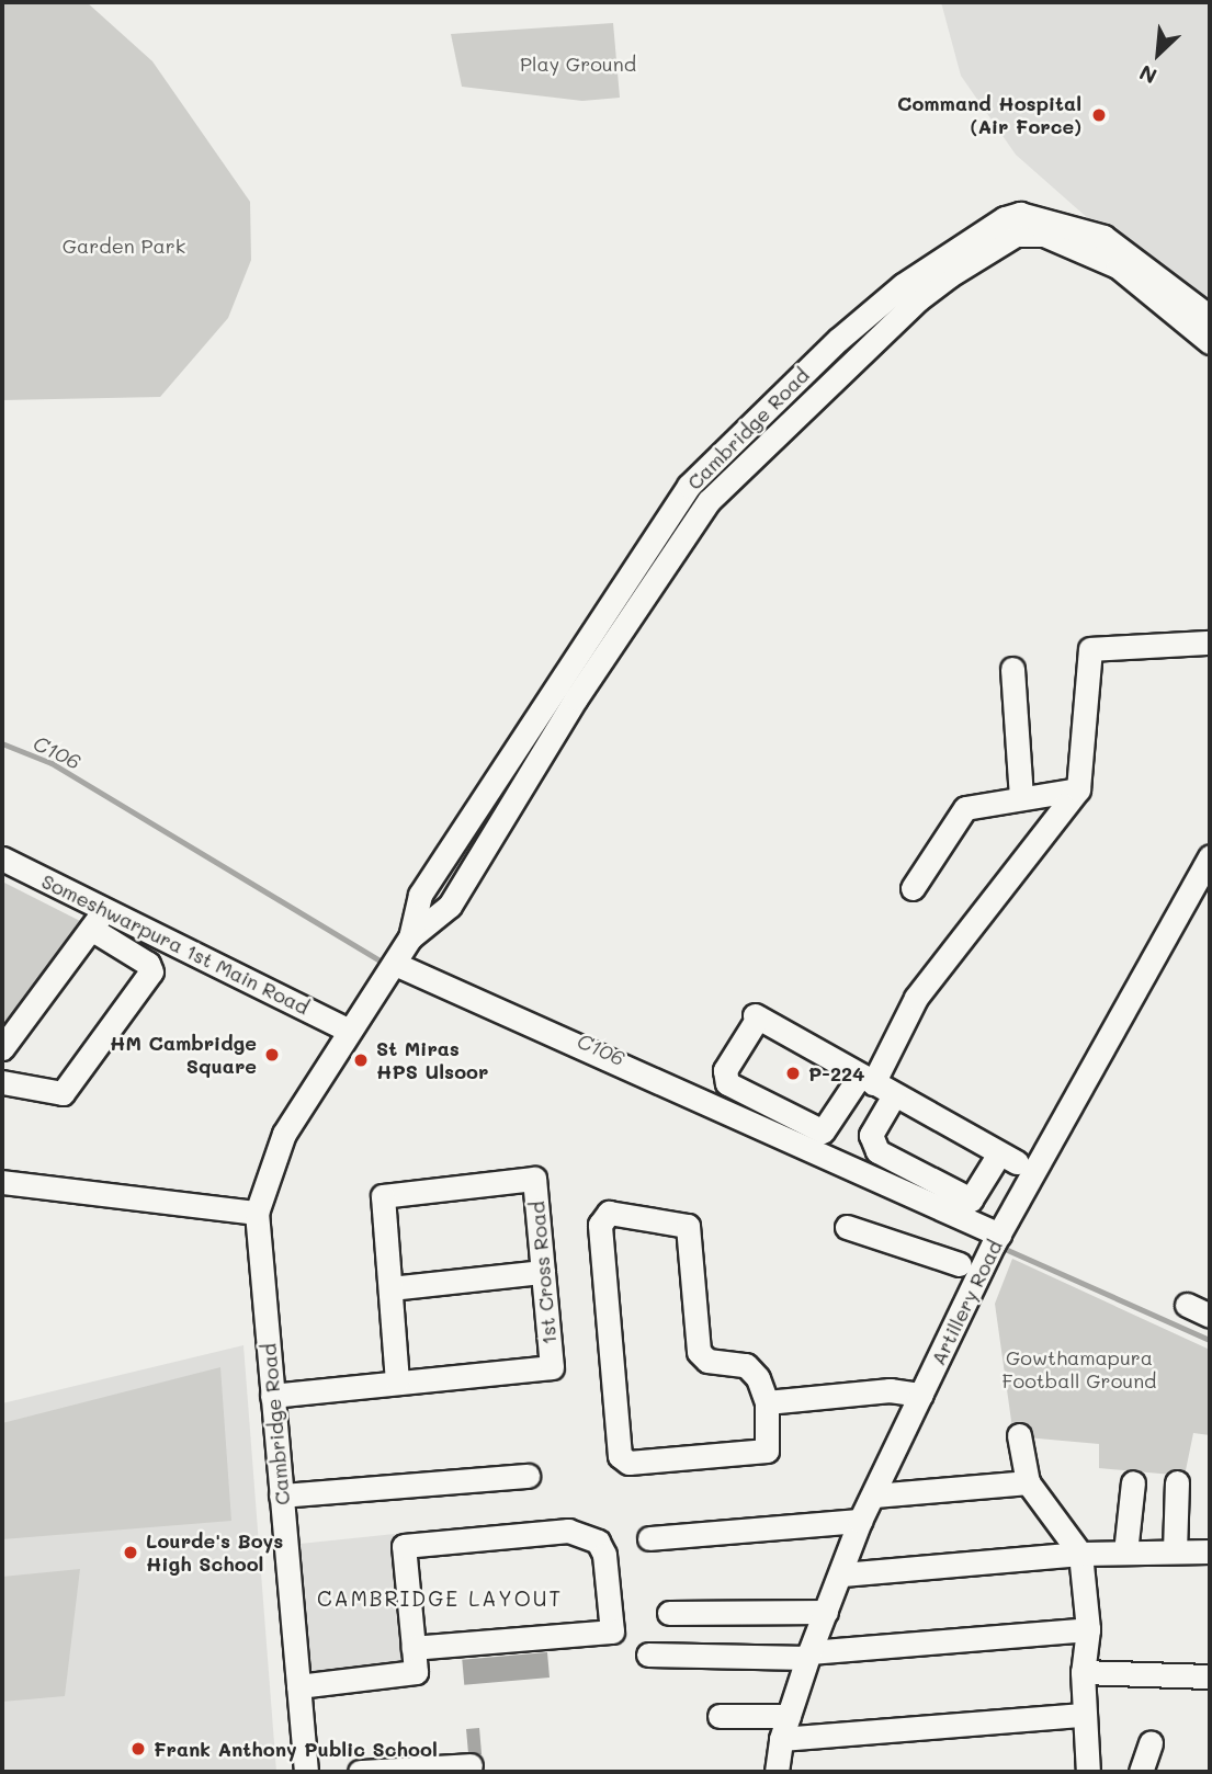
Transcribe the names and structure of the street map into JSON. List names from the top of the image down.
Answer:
{
  "streets": {
    "street": [
      "Cambridge Road",
      "Someshwarpura 1st Main Road",
      "1st Cross Road",
      "Artillery Road"
    ]
  },
  "crossings": [
    ["Cambridge Road", "Someshwarpura 1st Main Road"],
    ["Cambridge Road", "1st Cross Road"]
  ],
  "districts": ["CAMBRIDGE LAYOUT"],
  "water": ["C106"],
  "parks": ["Play Ground", "Garden Park", "Gowthamapura Football Ground"],
  "places": [
    "Command Hospital (Air Force)",
    "HM Cambridge Square",
    "St Miras HPS Ulsoor",
    "P-224",
    "Lourde's Boys High School",
    "Frank Anthony Public School"
  ],
  "north": "bottom left"
}
